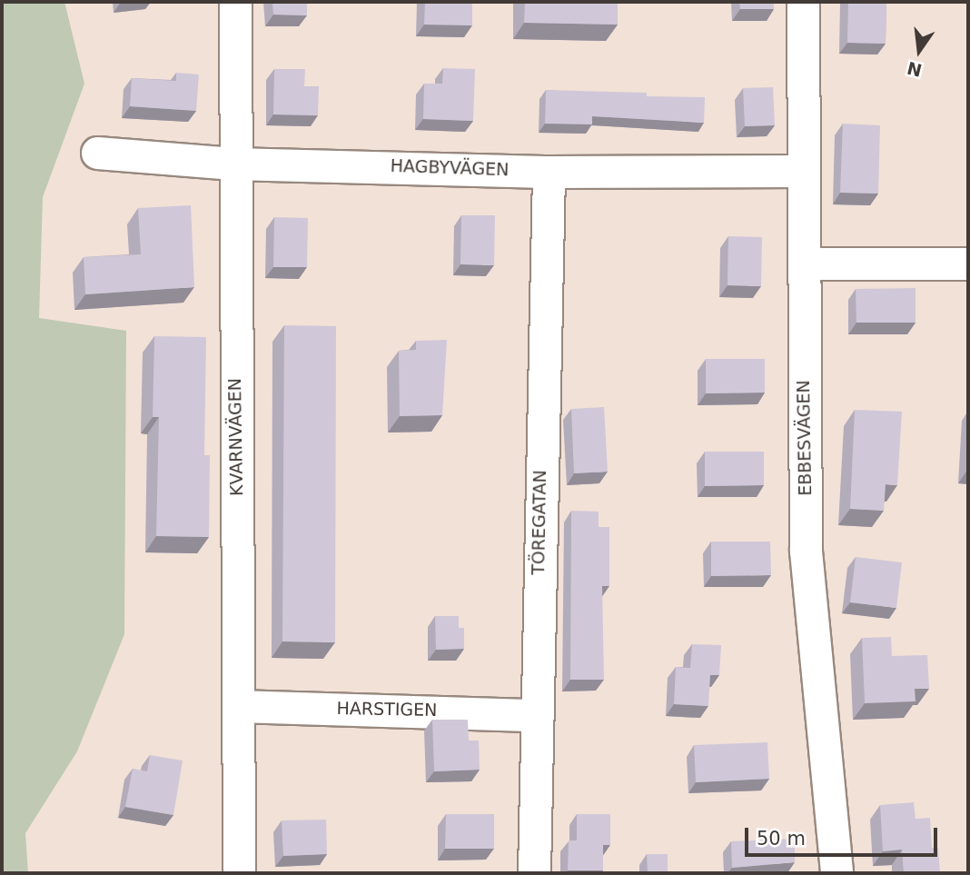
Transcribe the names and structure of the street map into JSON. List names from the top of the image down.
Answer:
{
  "streets": {
    "street": [
      "HAGBYVÄGEN",
      "KVARNVÄGEN",
      "EBBESVÄGEN",
      "TÖREGATAN",
      "HARSTIGEN"
    ]
  },
  "crossings": [
    ["HAGBYVÄGEN", "KVARNVÄGEN"],
    ["HAGBYVÄGEN", "EBBESVÄGEN"],
    ["HAGBYVÄGEN", "TÖREGATAN"],
    ["KVARNVÄGEN", "HARSTIGEN"],
    ["TÖREGATAN", "HARSTIGEN"]
  ],
  "scale_bar": "50 m",
  "north": "bottom"
}
